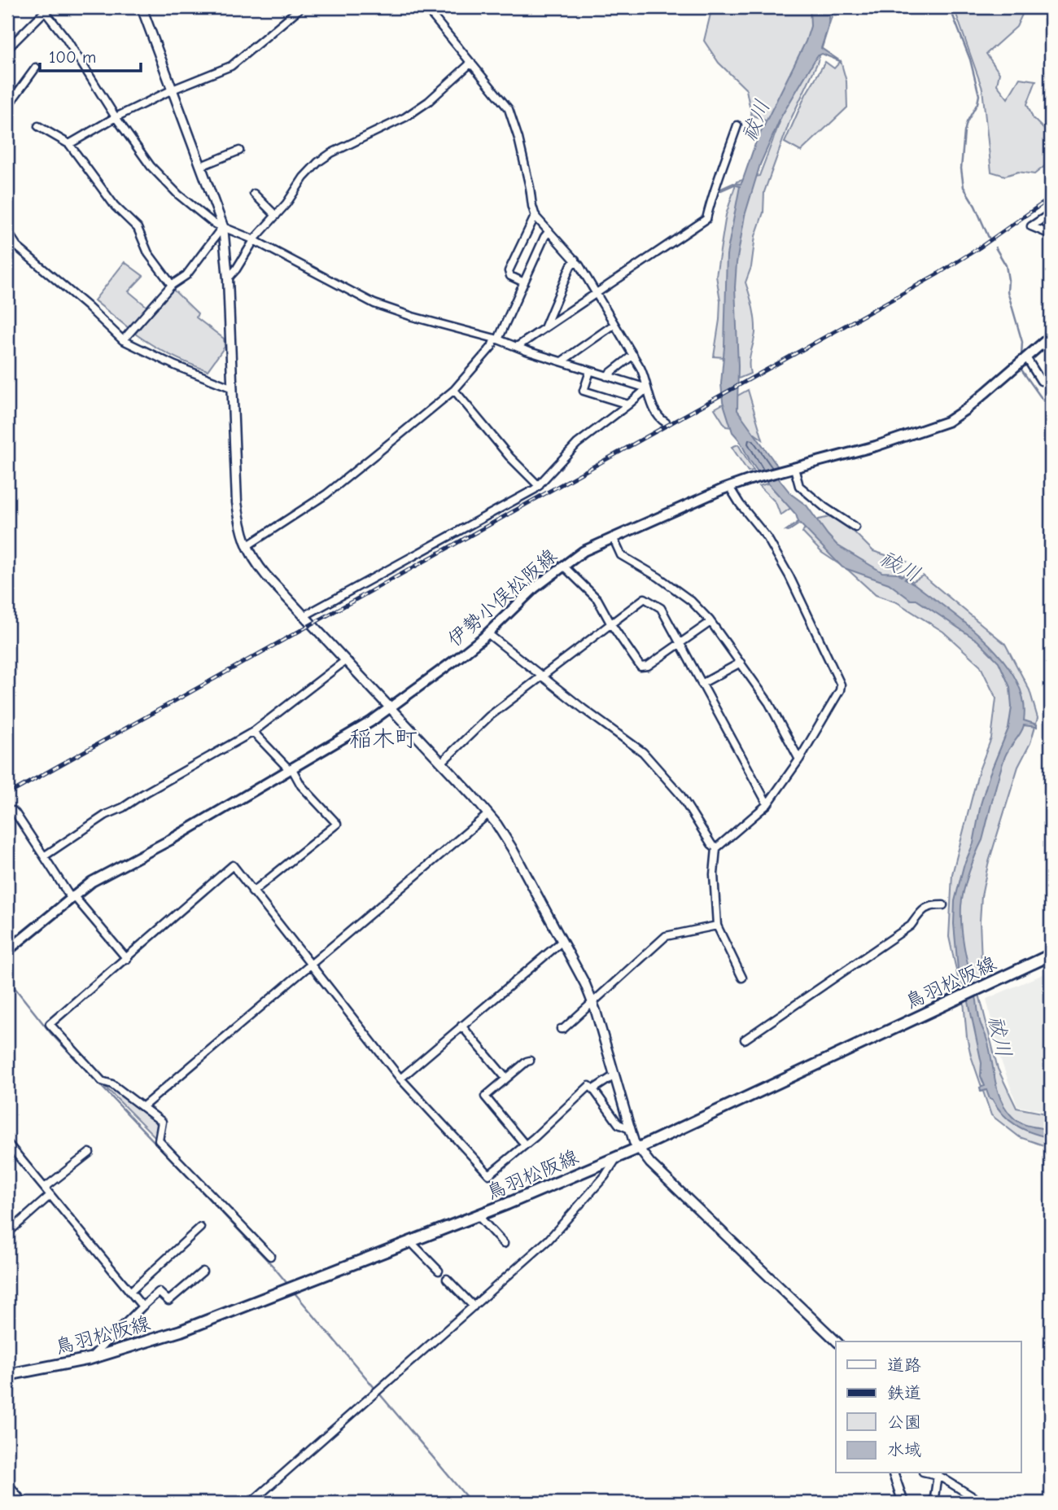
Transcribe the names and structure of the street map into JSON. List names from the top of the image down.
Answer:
{
  "streets": {
    "main road": ["伊勢小俣松阪線", "鳥羽松阪線"]
  },
  "districts": ["稲木町"],
  "water": ["祓川"],
  "legend": [
    "道路",
    "鉄道",
    "公園",
    "水域"
  ],
  "scale_bar": "100 m"
}
